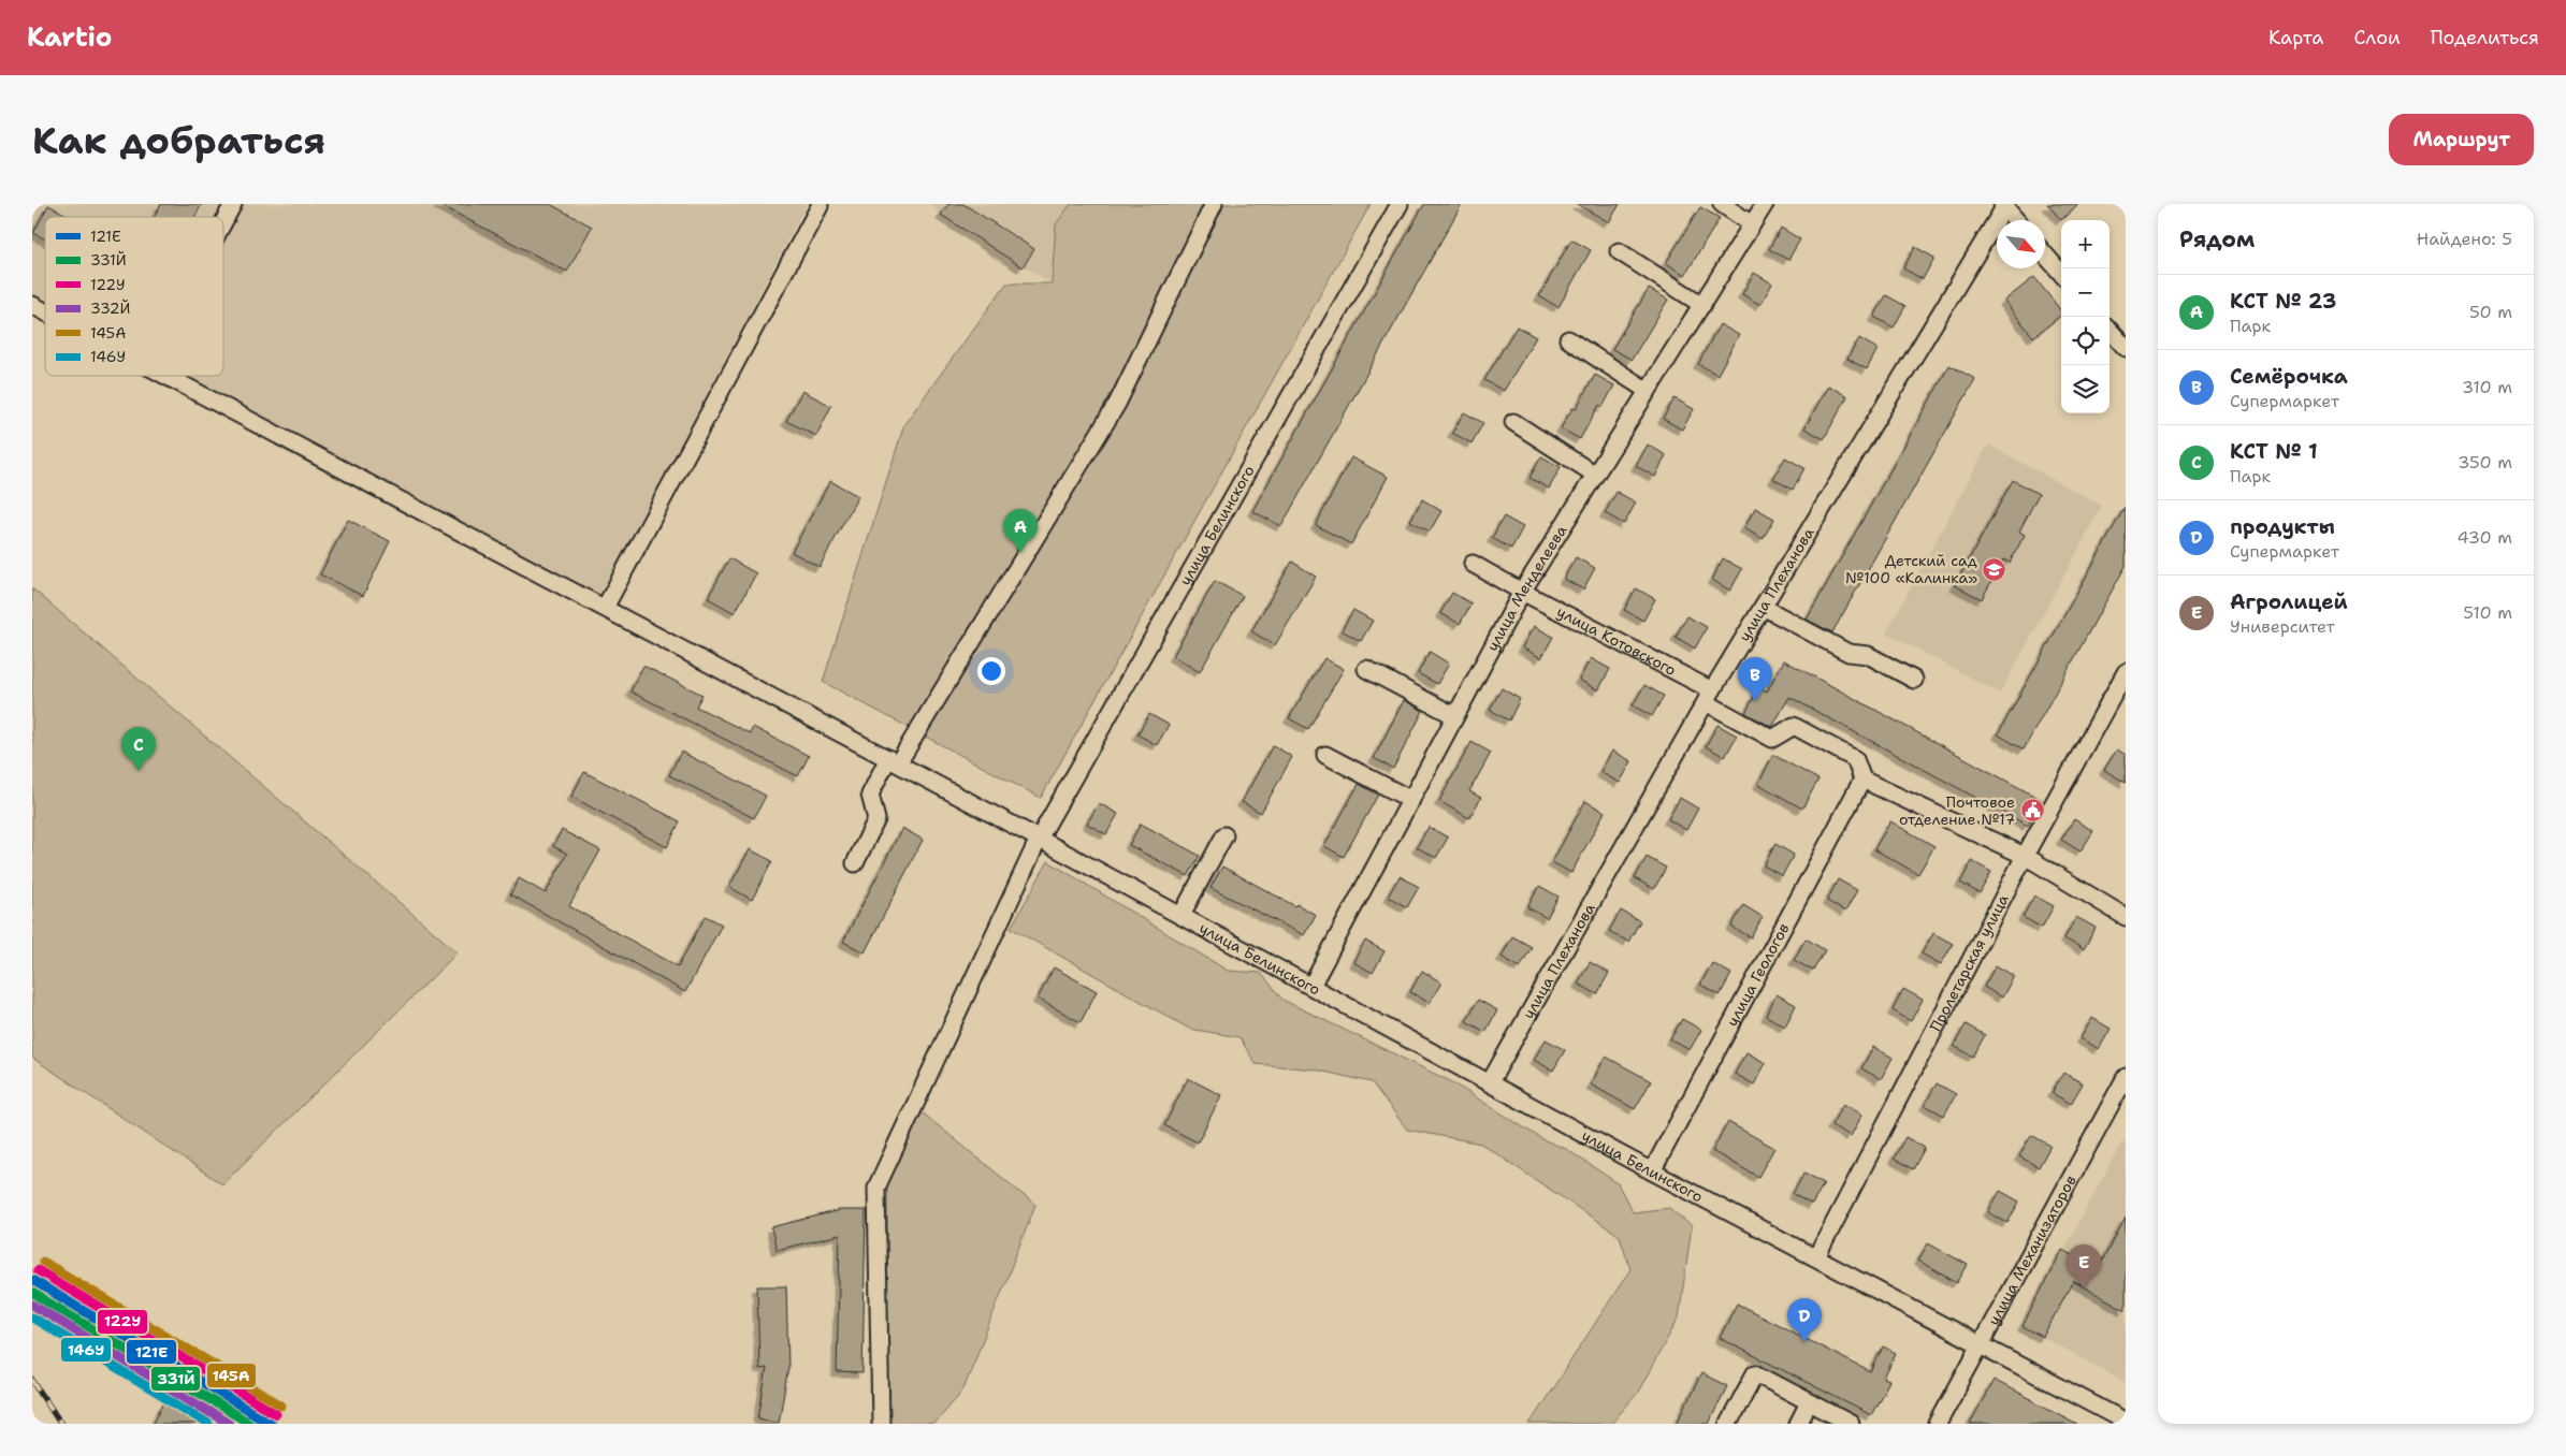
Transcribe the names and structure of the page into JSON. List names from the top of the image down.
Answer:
{
  "streets": {
    "street": [
      "улица Белинского",
      "улица Плеханова",
      "улица Менделеева",
      "улица Котовского",
      "Пролетарская улица",
      "улица Геологов",
      "улица Механизаторов"
    ]
  },
  "crossings": [
    ["улица Белинского", "улица Плеханова"],
    ["улица Белинского", "улица Менделеева"],
    ["улица Белинского", "Пролетарская улица"],
    ["улица Белинского", "улица Геологов"],
    ["улица Белинского", "улица Механизаторов"],
    ["улица Плеханова", "улица Котовского"],
    ["улица Менделеева", "улица Котовского"],
    ["улица Котовского", "улица Геологов"]
  ],
  "places": {
    "school or university": ["Детский сад №100 «Калинка»"],
    "public building": ["Почтовое отделение №17"]
  },
  "lines": [
    "transit line 145А",
    "transit line 122У",
    "transit line 121Е",
    "transit line 331Й",
    "transit line 332Й",
    "transit line 146У"
  ],
  "legend": [
    "121Е",
    "331Й",
    "122У",
    "332Й",
    "145А",
    "146У"
  ],
  "north": "bottom right",
  "page": {
    "header": "Kartio",
    "nav": ["Карта", "Слои", "Поделиться"],
    "buttons": "Маршрут",
    "title": "Как добраться",
    "heading": ["Рядом", "Найдено: 5"],
    "map_buttons": ["+", "−"],
    "list": [
      {
        "mark": "A",
        "name": "КСТ № 23",
        "note": "Парк",
        "value": "50 m"
      },
      {
        "mark": "B",
        "name": "Семёрочка",
        "note": "Супермаркет",
        "value": "310 m"
      },
      {
        "mark": "C",
        "name": "КСТ № 1",
        "note": "Парк",
        "value": "350 m"
      },
      {
        "mark": "D",
        "name": "продукты",
        "note": "Супермаркет",
        "value": "430 m"
      },
      {
        "mark": "E",
        "name": "Агролицей",
        "note": "Университет",
        "value": "510 m"
      }
    ],
    "pins": [
      "A",
      "B",
      "C",
      "E",
      "D"
    ]
  }
}
